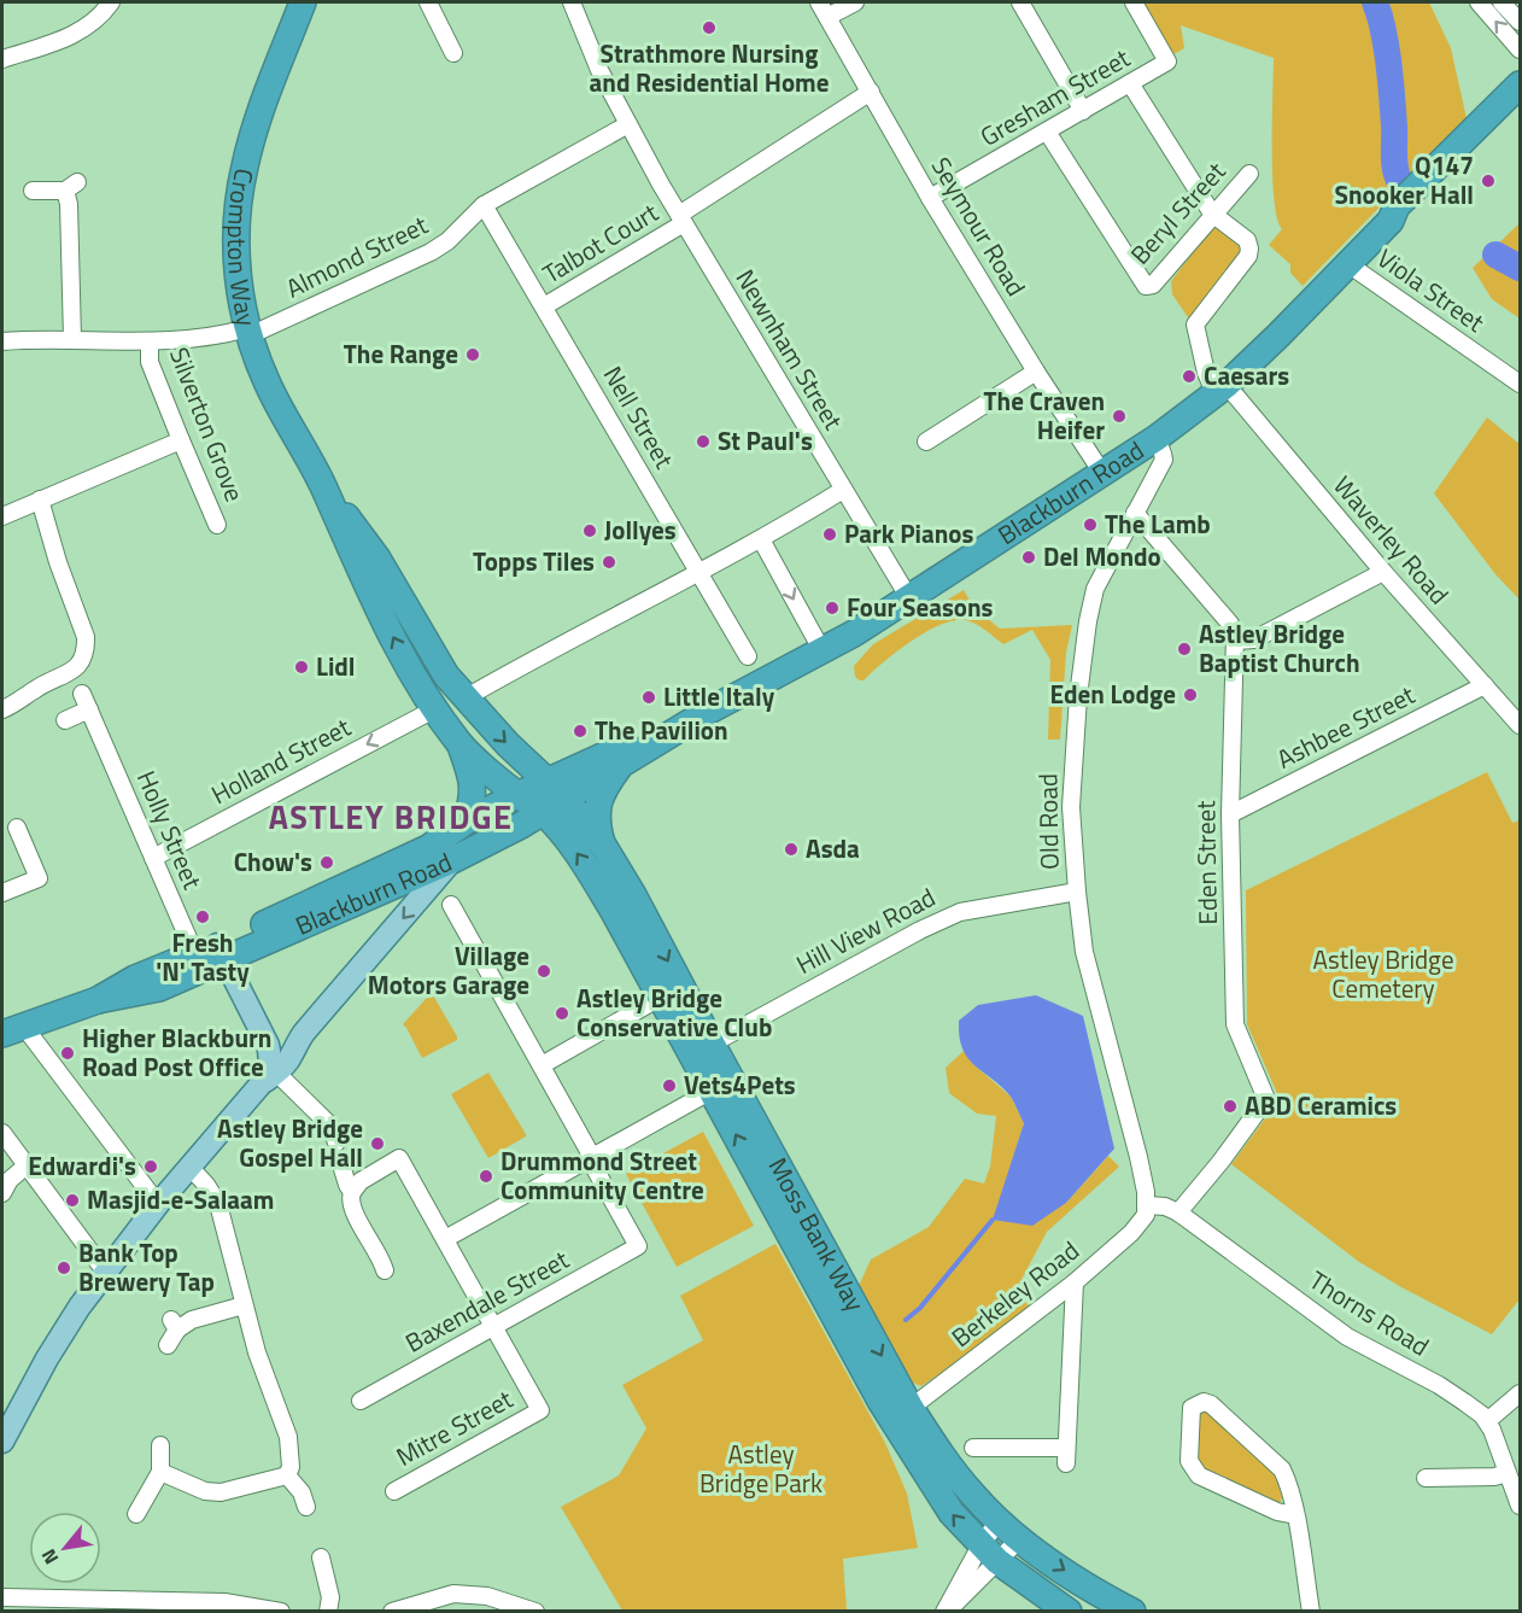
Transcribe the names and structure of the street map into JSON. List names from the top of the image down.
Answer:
{
  "streets": {
    "highway": ["Crompton Way", "Blackburn Road", "Moss Bank Way"],
    "street": [
      "Gresham Street",
      "Beryl Street",
      "Seymour Road",
      "Talbot Court",
      "Almond Street",
      "Viola Street",
      "Newnham Street",
      "Nell Street",
      "Silverton Grove",
      "Waverley Road",
      "Ashbee Street",
      "Holland Street",
      "Old Road",
      "Holly Street",
      "Eden Street",
      "Hill View Road",
      "Berkeley Road",
      "Baxendale Street",
      "Thorns Road",
      "Mitre Street"
    ]
  },
  "crossings": [
    ["Gresham Street", "Beryl Street"],
    ["Gresham Street", "Seymour Road"],
    ["Beryl Street", "Waverley Road"],
    ["Seymour Road", "Talbot Court"],
    ["Seymour Road", "Blackburn Road"],
    ["Talbot Court", "Newnham Street"],
    ["Talbot Court", "Nell Street"],
    ["Crompton Way", "Almond Street"],
    ["Crompton Way", "Blackburn Road"],
    ["Crompton Way", "Holland Street"],
    ["Crompton Way", "Moss Bank Way"],
    ["Almond Street", "Newnham Street"],
    ["Almond Street", "Nell Street"],
    ["Almond Street", "Silverton Grove"],
    ["Viola Street", "Blackburn Road"],
    ["Newnham Street", "Blackburn Road"],
    ["Blackburn Road", "Waverley Road"],
    ["Blackburn Road", "Old Road"],
    ["Blackburn Road", "Holly Street"],
    ["Blackburn Road", "Moss Bank Way"],
    ["Waverley Road", "Ashbee Street"],
    ["Ashbee Street", "Eden Street"],
    ["Holland Street", "Holly Street"],
    ["Old Road", "Hill View Road"],
    ["Old Road", "Berkeley Road"],
    ["Old Road", "Thorns Road"],
    ["Eden Street", "Thorns Road"],
    ["Hill View Road", "Moss Bank Way"],
    ["Moss Bank Way", "Berkeley Road"],
    ["Berkeley Road", "Thorns Road"],
    ["Baxendale Street", "Mitre Street"]
  ],
  "one_way": ["Holland Street"],
  "districts": ["ASTLEY BRIDGE"],
  "parks": ["Astley Bridge Cemetery", "Astley Bridge Park"],
  "places": [
    "Strathmore Nursing and Residential Home",
    "Q147 Snooker Hall",
    "The Range",
    "Caesars",
    "The Craven Heifer",
    "St Paul's",
    "The Lamb",
    "Jollyes",
    "Park Pianos",
    "Del Mondo",
    "Topps Tiles",
    "Four Seasons",
    "Astley Bridge Baptist Church",
    "Lidl",
    "Eden Lodge",
    "Little Italy",
    "The Pavilion",
    "Asda",
    "Chow's",
    "Fresh 'N' Tasty",
    "Village Motors Garage",
    "Astley Bridge Conservative Club",
    "Higher Blackburn Road Post Office",
    "Vets4Pets",
    "ABD Ceramics",
    "Astley Bridge Gospel Hall",
    "Edwardi's",
    "Drummond Street Community Centre",
    "Masjid-e-Salaam",
    "Bank Top Brewery Tap"
  ],
  "north": "bottom left"
}
